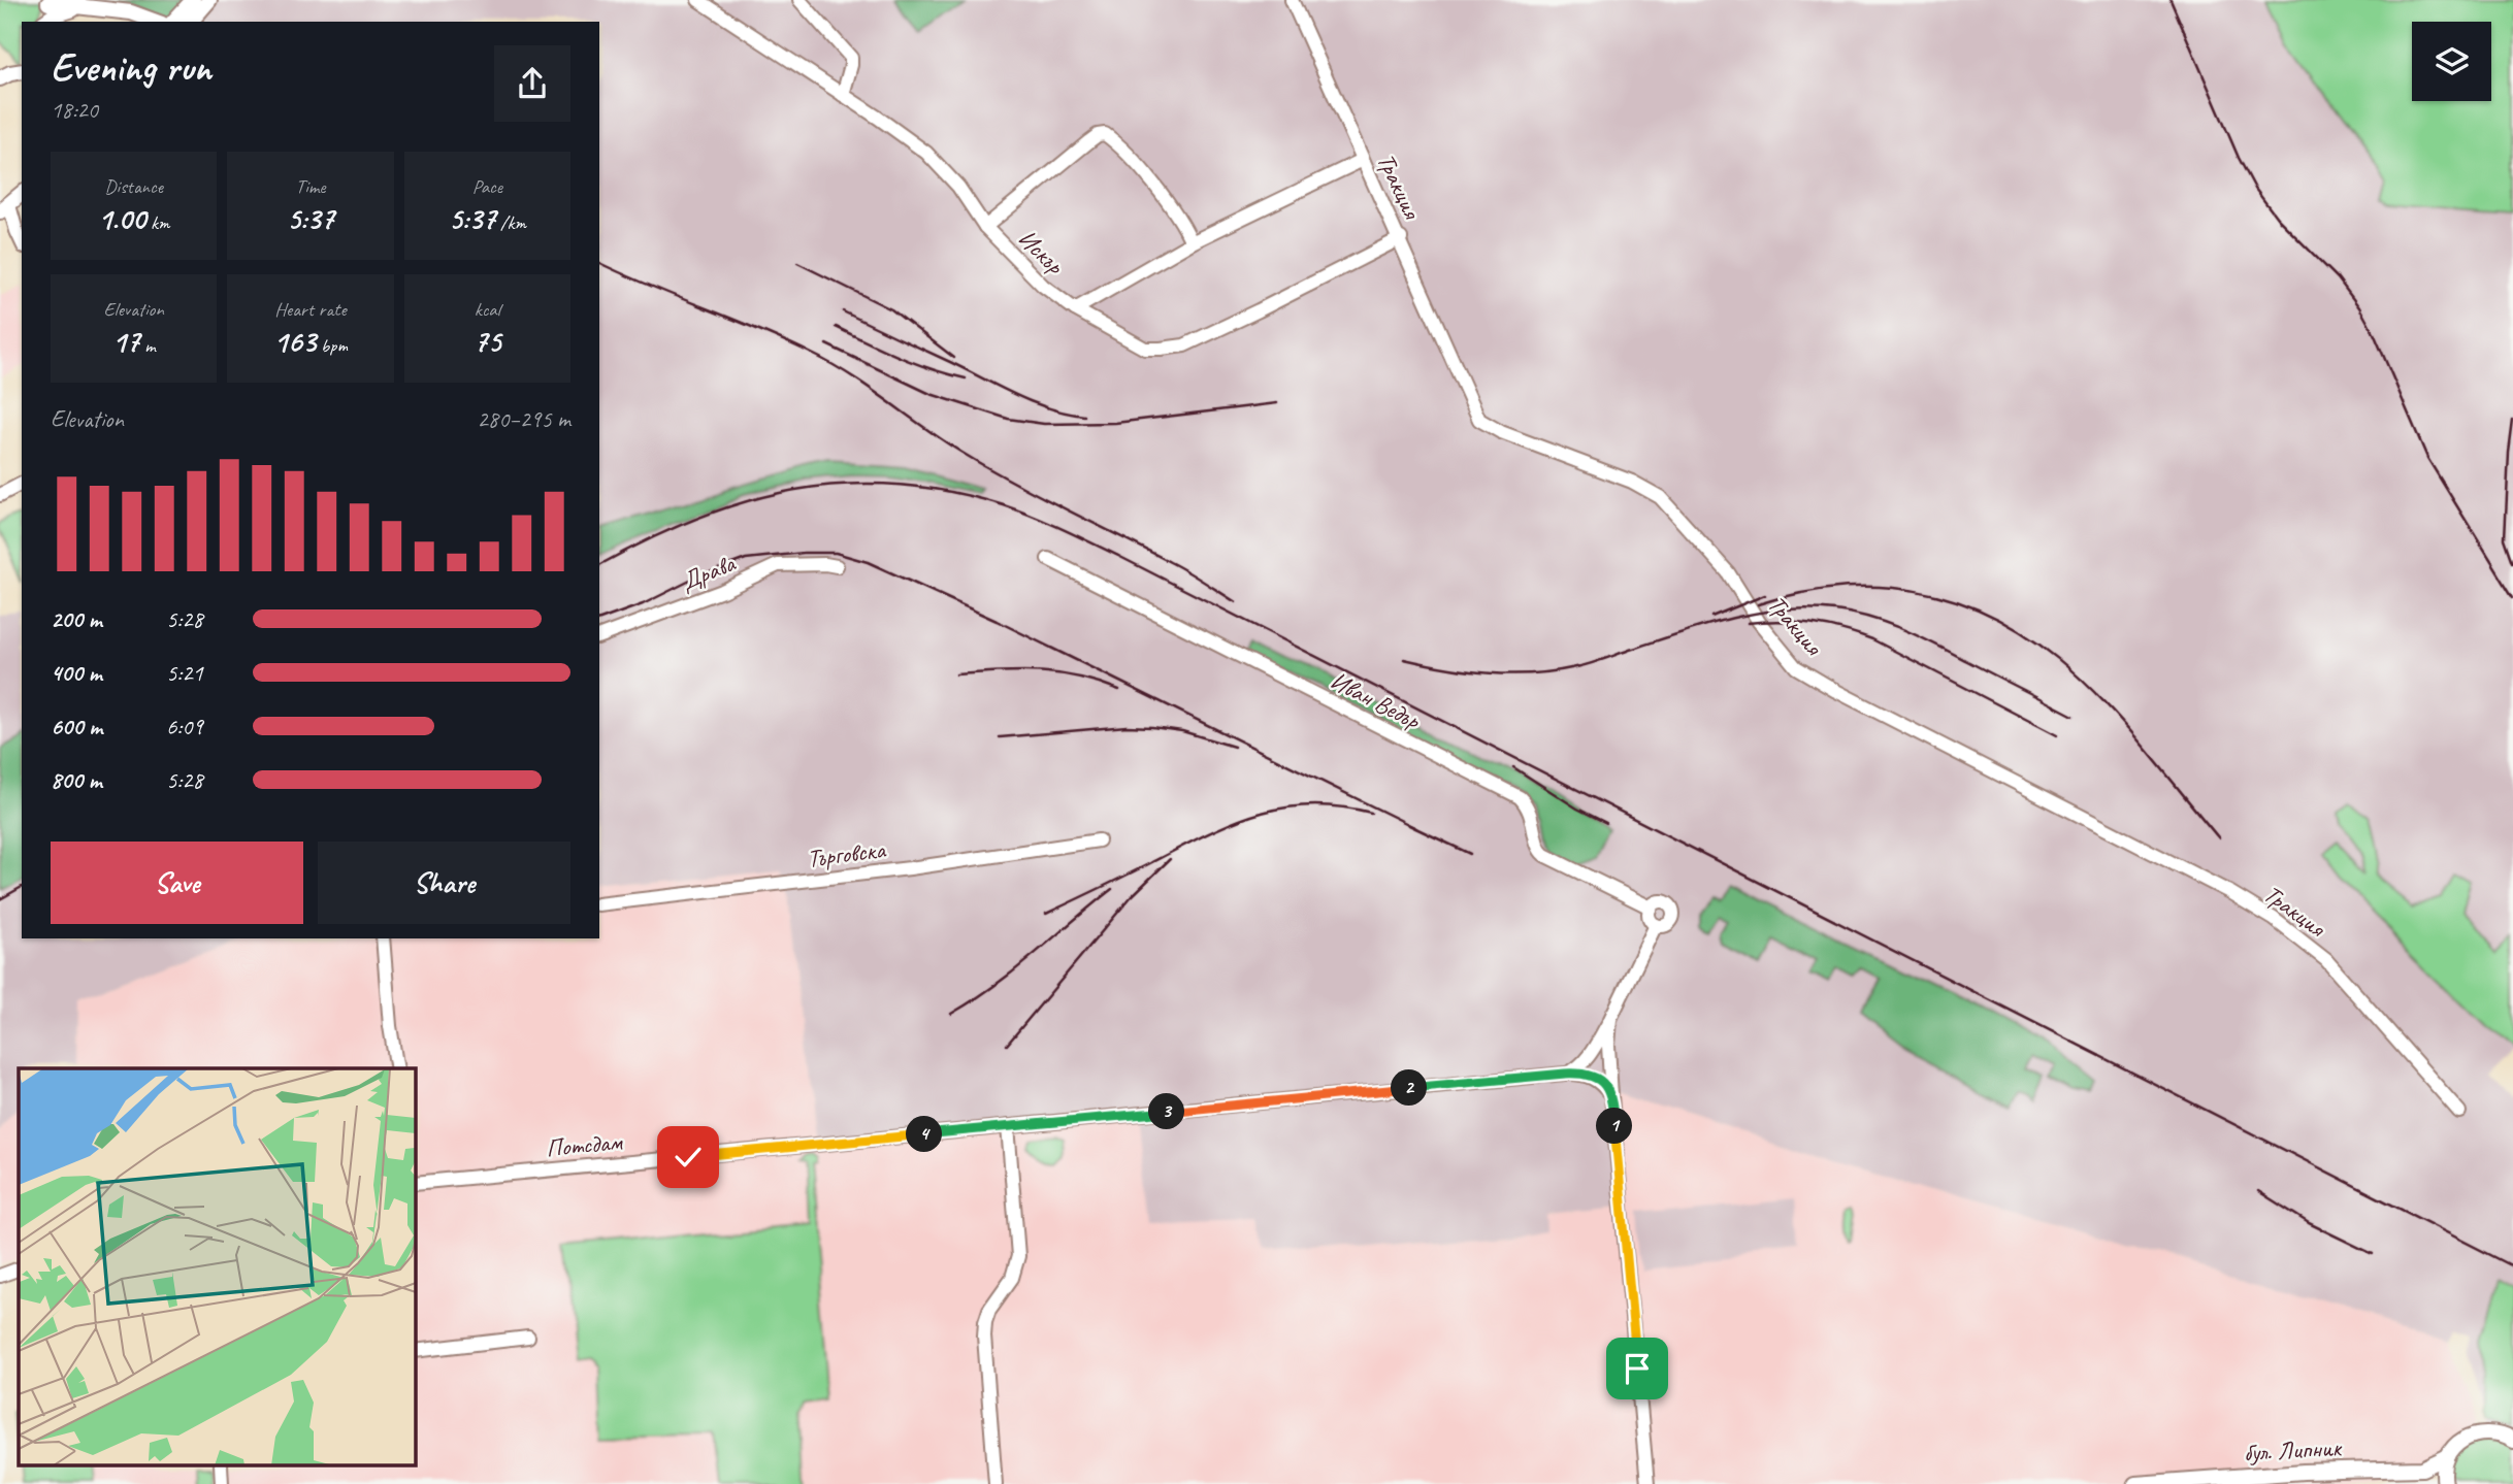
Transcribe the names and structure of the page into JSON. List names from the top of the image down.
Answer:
{
  "streets": {
    "main road": ["бул. Липник"],
    "street": [
      "Тракция",
      "Искър",
      "Драва",
      "Иван Ведър",
      "Търговска",
      "Потсдам"
    ]
  },
  "crossings": [
    ["Тракция", "Искър"]
  ],
  "page": {
    "heading": ["Evening run", "18:20"],
    "stats": [
      ["Distance", "1.00 km"],
      ["Time", "5:37"],
      ["Pace", "5:37 /km"],
      ["Elevation", "17 m"],
      ["Heart rate", "163 bpm"],
      ["kcal", "75"]
    ],
    "chart": ["Elevation", "280–295 m"],
    "list": [
      {
        "name": "200 m",
        "note": "5:28"
      },
      {
        "name": "400 m",
        "note": "5:21"
      },
      {
        "name": "600 m",
        "note": "6:09"
      },
      {
        "name": "800 m",
        "note": "5:28"
      }
    ],
    "buttons": ["Save", "Share"],
    "pins": [
      "2",
      "3",
      "1",
      "4"
    ]
  }
}
